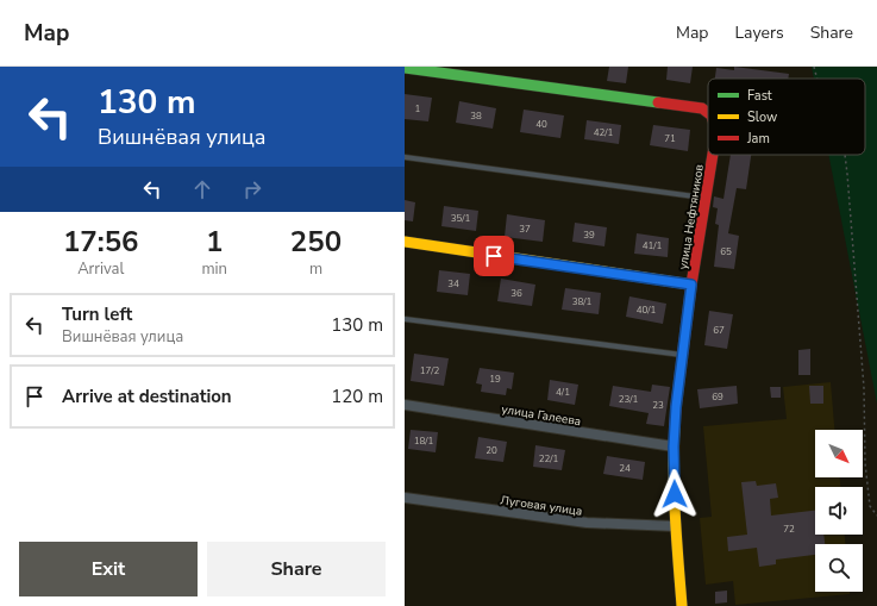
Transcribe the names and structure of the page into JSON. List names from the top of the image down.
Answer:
{
  "streets": {
    "street": ["улица Нефтяников", "улица Галеева", "Луговая улица"]
  },
  "crossings": [
    ["улица Нефтяников", "улица Галеева"],
    ["улица Нефтяников", "Луговая улица"]
  ],
  "house_numbers": [
    "1",
    "38",
    "40",
    "42/1",
    "71",
    "35/1",
    "37",
    "39",
    "41/1",
    "65",
    "34",
    "36",
    "38/1",
    "40/1",
    "67",
    "17/2",
    "19",
    "4/1",
    "69",
    "23/1",
    "23",
    "18/1",
    "20",
    "22/1",
    "24",
    "72"
  ],
  "legend": ["Fast", "Slow", "Jam"],
  "north": "bottom right",
  "page": {
    "header": "Map",
    "nav": ["Map", "Layers", "Share"],
    "turn": ["130 m", "Вишнёвая улица"],
    "eta": [
      "17:56",
      "Arrival",
      "1",
      "min",
      "250",
      "m"
    ],
    "list": [
      {
        "name": "Turn left",
        "note": "Вишнёвая улица",
        "value": "130 m"
      },
      {
        "name": "Arrive at destination",
        "value": "120 m"
      }
    ],
    "buttons": ["Exit", "Share"]
  }
}
